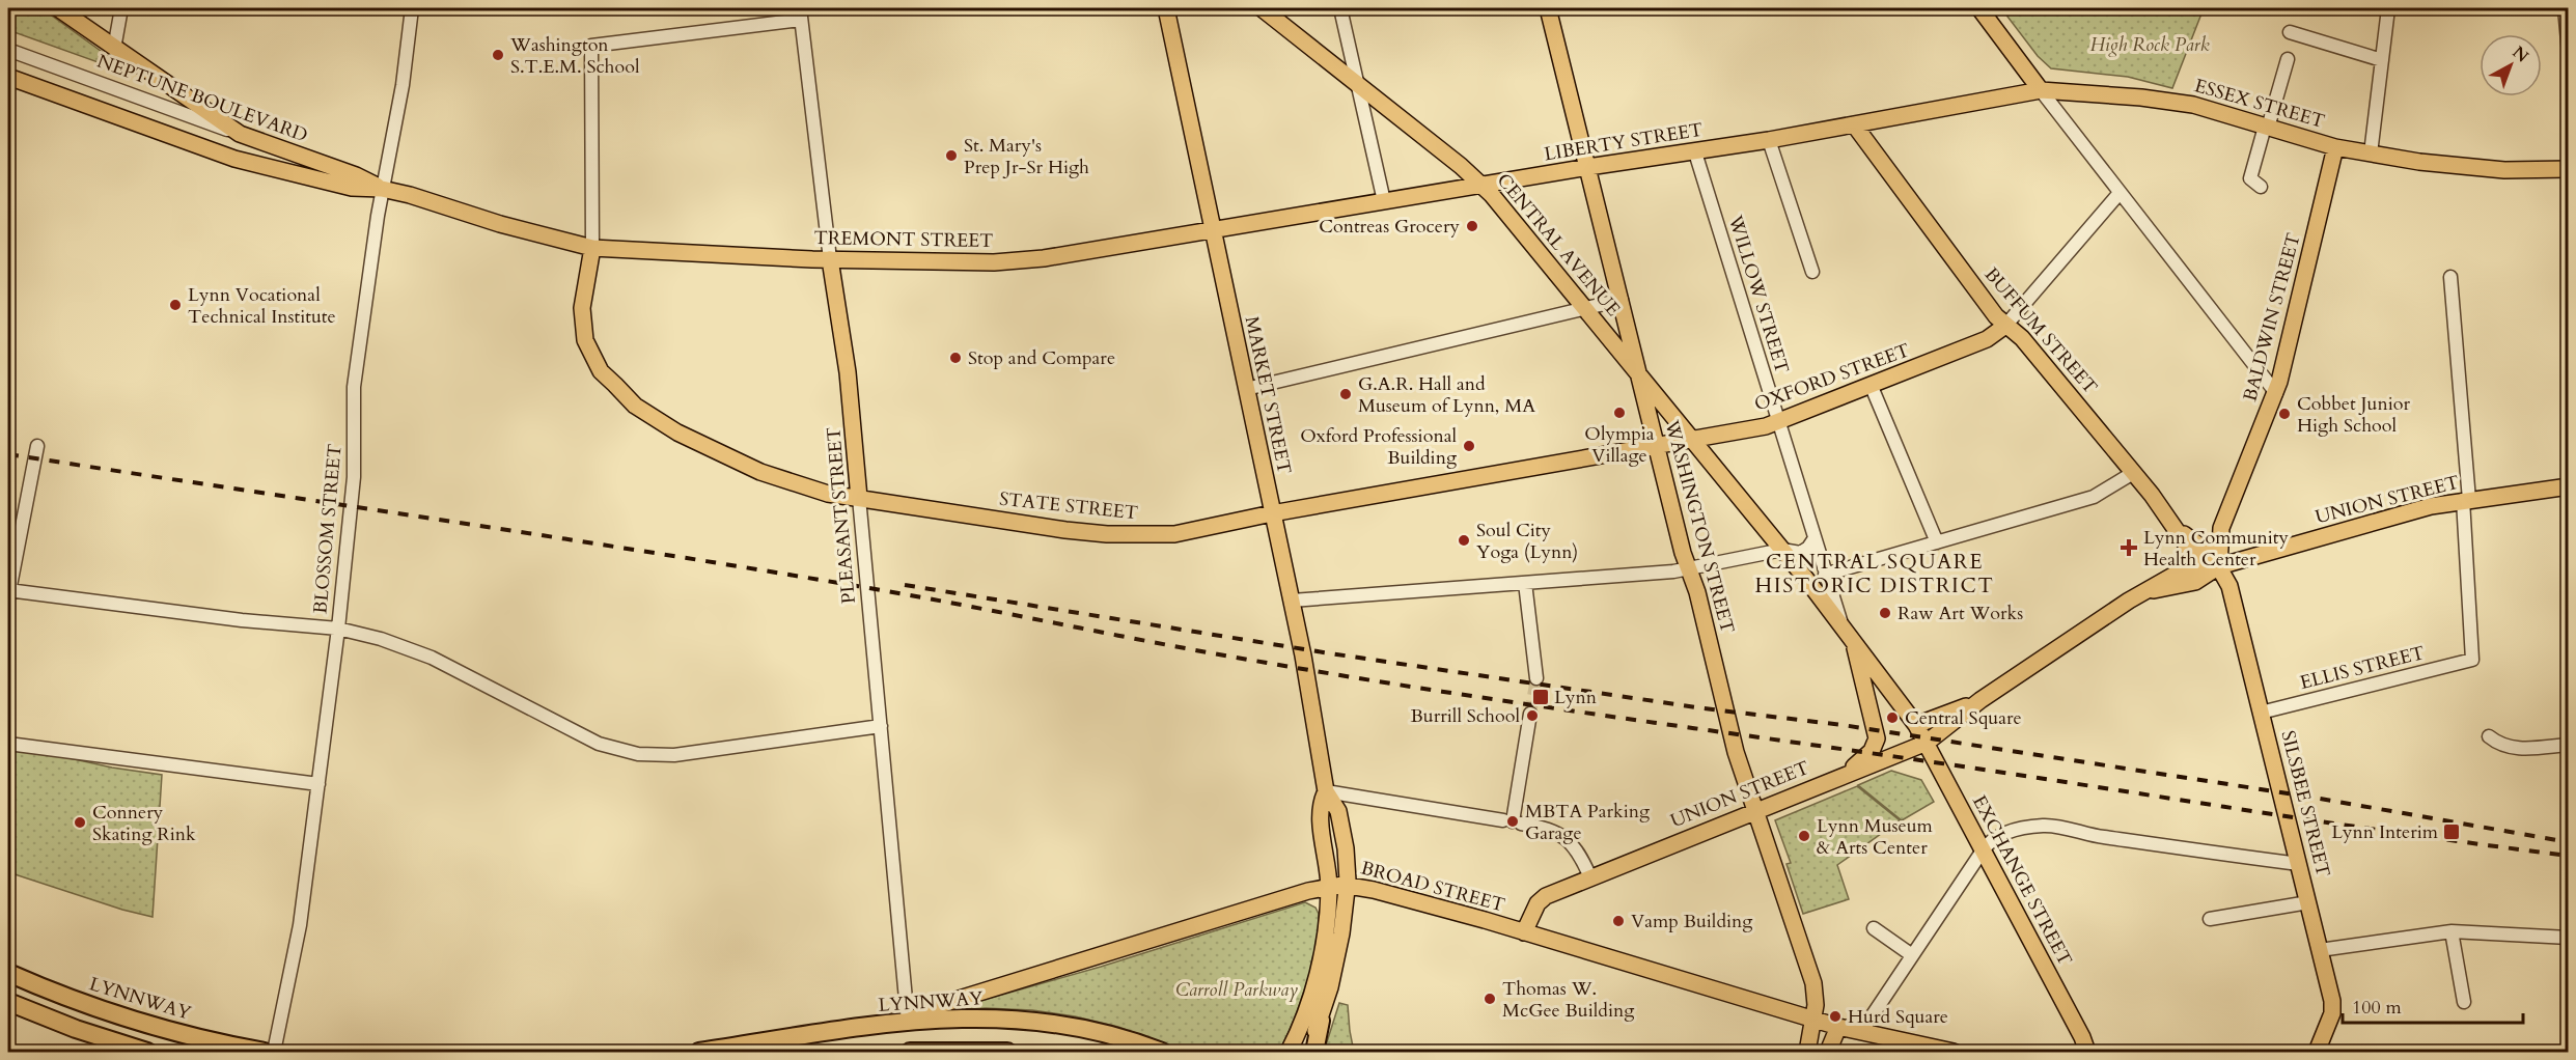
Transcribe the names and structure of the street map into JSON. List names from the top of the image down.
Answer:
{
  "streets": {
    "highway": ["LYNNWAY"],
    "main road": [
      "NEPTUNE BOULEVARD",
      "ESSEX STREET",
      "LIBERTY STREET",
      "TREMONT STREET",
      "CENTRAL AVENUE",
      "BALDWIN STREET",
      "BUFFUM STREET",
      "OXFORD STREET",
      "MARKET STREET",
      "UNION STREET",
      "STATE STREET",
      "PLEASANT STREET",
      "WASHINGTON STREET",
      "SILSBEE STREET",
      "EXCHANGE STREET",
      "BROAD STREET"
    ],
    "street": ["WILLOW STREET", "BLOSSOM STREET", "ELLIS STREET"]
  },
  "crossings": [
    ["NEPTUNE BOULEVARD", "TREMONT STREET"],
    ["NEPTUNE BOULEVARD", "STATE STREET"],
    ["NEPTUNE BOULEVARD", "BLOSSOM STREET"],
    ["ESSEX STREET", "LIBERTY STREET"],
    ["ESSEX STREET", "BALDWIN STREET"],
    ["LIBERTY STREET", "TREMONT STREET"],
    ["LIBERTY STREET", "CENTRAL AVENUE"],
    ["LIBERTY STREET", "WILLOW STREET"],
    ["LIBERTY STREET", "BUFFUM STREET"],
    ["LIBERTY STREET", "MARKET STREET"],
    ["LIBERTY STREET", "WASHINGTON STREET"],
    ["TREMONT STREET", "MARKET STREET"],
    ["TREMONT STREET", "STATE STREET"],
    ["TREMONT STREET", "PLEASANT STREET"],
    ["CENTRAL AVENUE", "OXFORD STREET"],
    ["CENTRAL AVENUE", "WASHINGTON STREET"],
    ["WILLOW STREET", "OXFORD STREET"],
    ["BALDWIN STREET", "BUFFUM STREET"],
    ["BALDWIN STREET", "UNION STREET"],
    ["BALDWIN STREET", "SILSBEE STREET"],
    ["BUFFUM STREET", "OXFORD STREET"],
    ["BUFFUM STREET", "UNION STREET"],
    ["BUFFUM STREET", "SILSBEE STREET"],
    ["OXFORD STREET", "MARKET STREET"],
    ["OXFORD STREET", "STATE STREET"],
    ["OXFORD STREET", "WASHINGTON STREET"],
    ["MARKET STREET", "STATE STREET"],
    ["MARKET STREET", "BROAD STREET"],
    ["UNION STREET", "WASHINGTON STREET"],
    ["UNION STREET", "ELLIS STREET"],
    ["UNION STREET", "SILSBEE STREET"],
    ["UNION STREET", "EXCHANGE STREET"],
    ["UNION STREET", "BROAD STREET"],
    ["STATE STREET", "PLEASANT STREET"],
    ["PLEASANT STREET", "BROAD STREET"],
    ["PLEASANT STREET", "LYNNWAY"],
    ["WASHINGTON STREET", "BROAD STREET"],
    ["ELLIS STREET", "SILSBEE STREET"],
    ["BROAD STREET", "LYNNWAY"]
  ],
  "districts": ["CENTRAL SQUARE HISTORIC DISTRICT"],
  "parks": ["High Rock Park", "Carroll Parkway"],
  "places": {
    "other": [
      "Washington S.T.E.M. School",
      "St. Mary's Prep Jr-Sr High",
      "Contreas Grocery",
      "Lynn Vocational Technical Institute",
      "Stop and Compare",
      "G.A.R. Hall and Museum of Lynn, MA",
      "Olympia Village",
      "Cobbet Junior High School",
      "Oxford Professional Building",
      "Soul City Yoga (Lynn)",
      "Raw Art Works",
      "Burrill School",
      "Central Square",
      "MBTA Parking Garage",
      "Connery Skating Rink",
      "Lynn Museum & Arts Center",
      "Vamp Building",
      "Thomas W. McGee Building",
      "Hurd Square"
    ],
    "health": ["Lynn Community Health Center"],
    "transit": ["Lynn", "Lynn Interim"]
  },
  "scale_bar": "100 m",
  "north": "top right"
}
